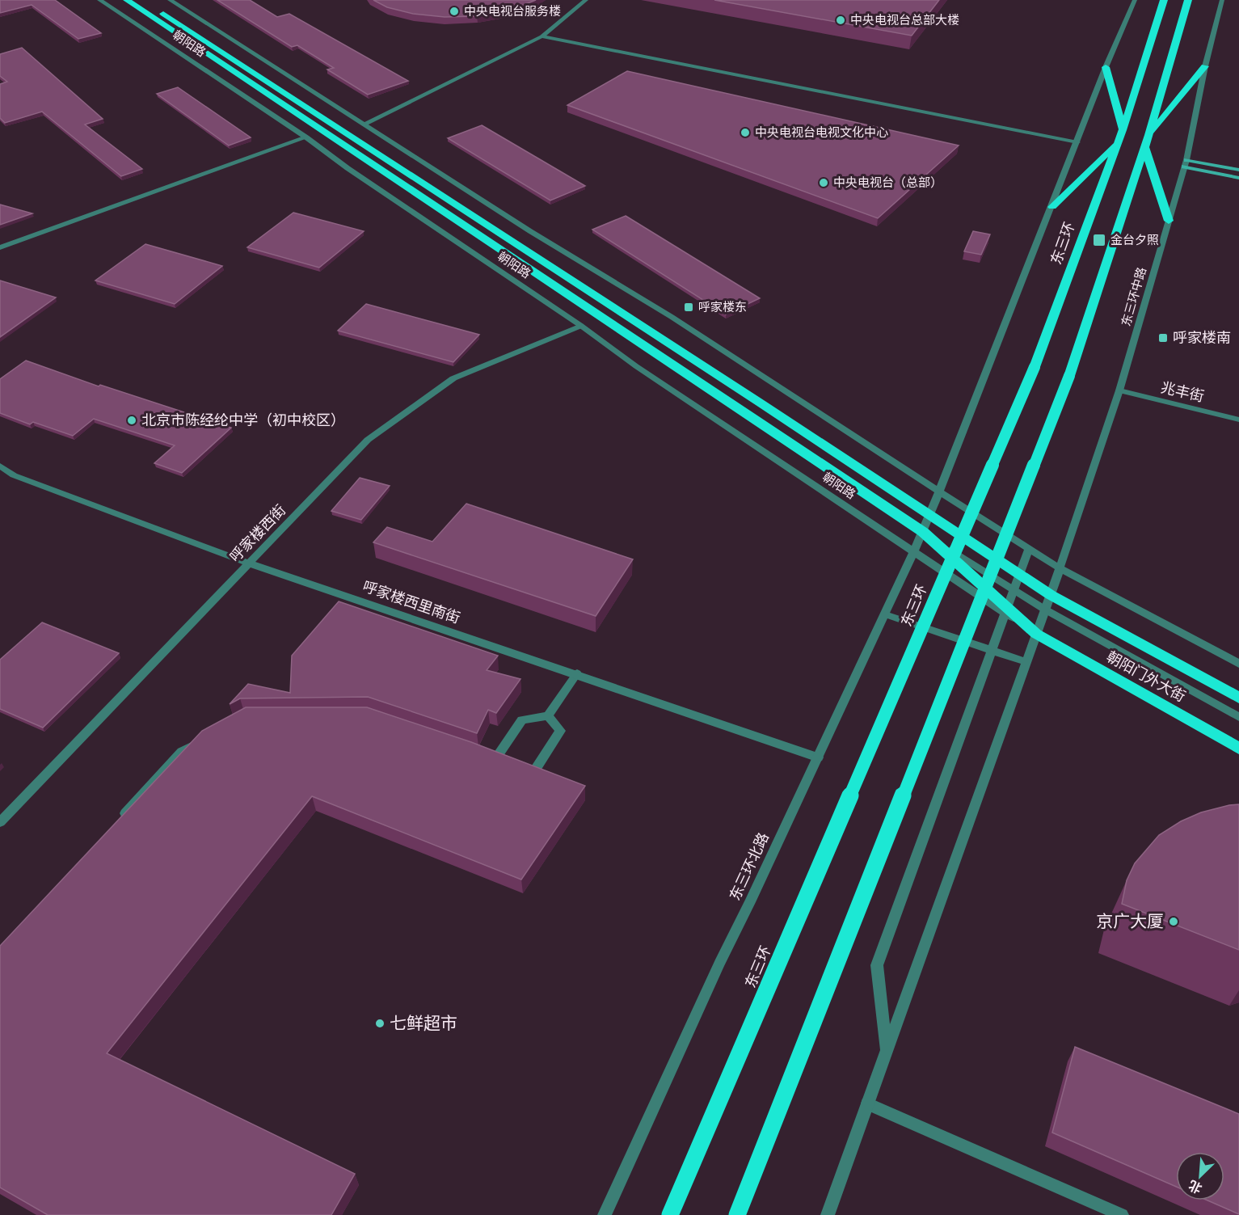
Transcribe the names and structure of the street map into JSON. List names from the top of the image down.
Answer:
{
  "streets": {
    "highway": ["朝阳路", "东三环", "朝阳门外大街"],
    "street": [
      "东三环中路",
      "兆丰街",
      "呼家楼西街",
      "呼家楼西里南街",
      "东三环北路"
    ]
  },
  "crossings": [
    ["朝阳路", "东三环中路"],
    ["朝阳路", "呼家楼西街"],
    ["朝阳路", "朝阳门外大街"],
    ["朝阳路", "东三环北路"],
    ["东三环中路", "兆丰街"],
    ["东三环中路", "朝阳门外大街"],
    ["呼家楼西街", "呼家楼西里南街"],
    ["呼家楼西里南街", "东三环北路"]
  ],
  "places": {
    "other": [
      "中央电视台服务楼",
      "中央电视台总部大楼",
      "中央电视台电视文化中心",
      "中央电视台（总部）",
      "北京市陈经纶中学（初中校区）",
      "京广大厦",
      "七鲜超市"
    ],
    "transit": ["金台夕照", "呼家楼东", "呼家楼南"]
  },
  "north": "bottom left"
}
